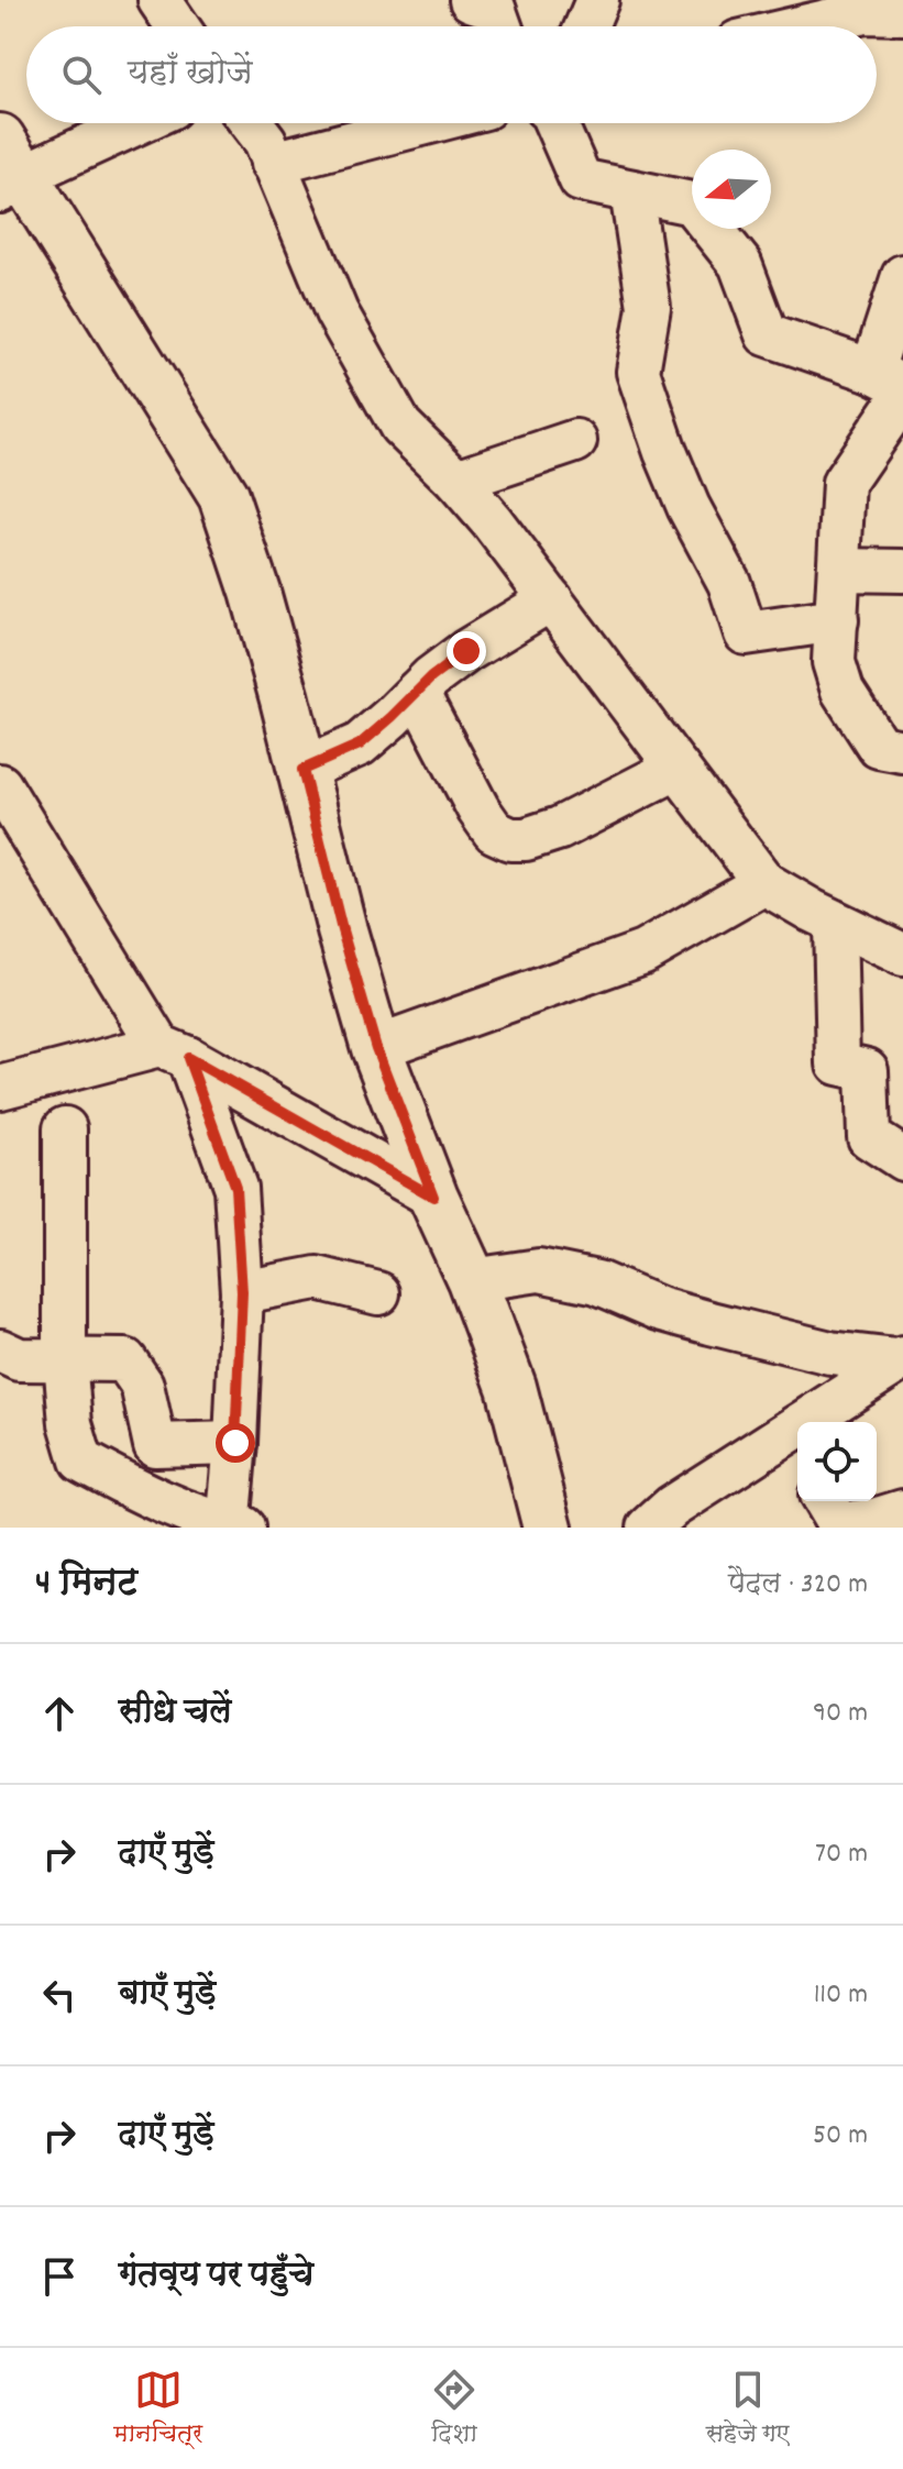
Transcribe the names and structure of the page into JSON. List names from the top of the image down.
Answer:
{
  "north": "left",
  "page": {
    "search": "यहाँ खोजें",
    "heading": ["4 मिनट", "पैदल · 320 m"],
    "list": [
      ["सीधे चलें", "90 m"],
      ["दाएँ मुड़ें", "70 m"],
      ["बाएँ मुड़ें", "110 m"],
      ["दाएँ मुड़ें", "50 m"],
      "गंतव्य पर पहुँचे"
    ],
    "nav": ["मानचित्र", "दिशा", "सहेजे गए"]
  }
}
